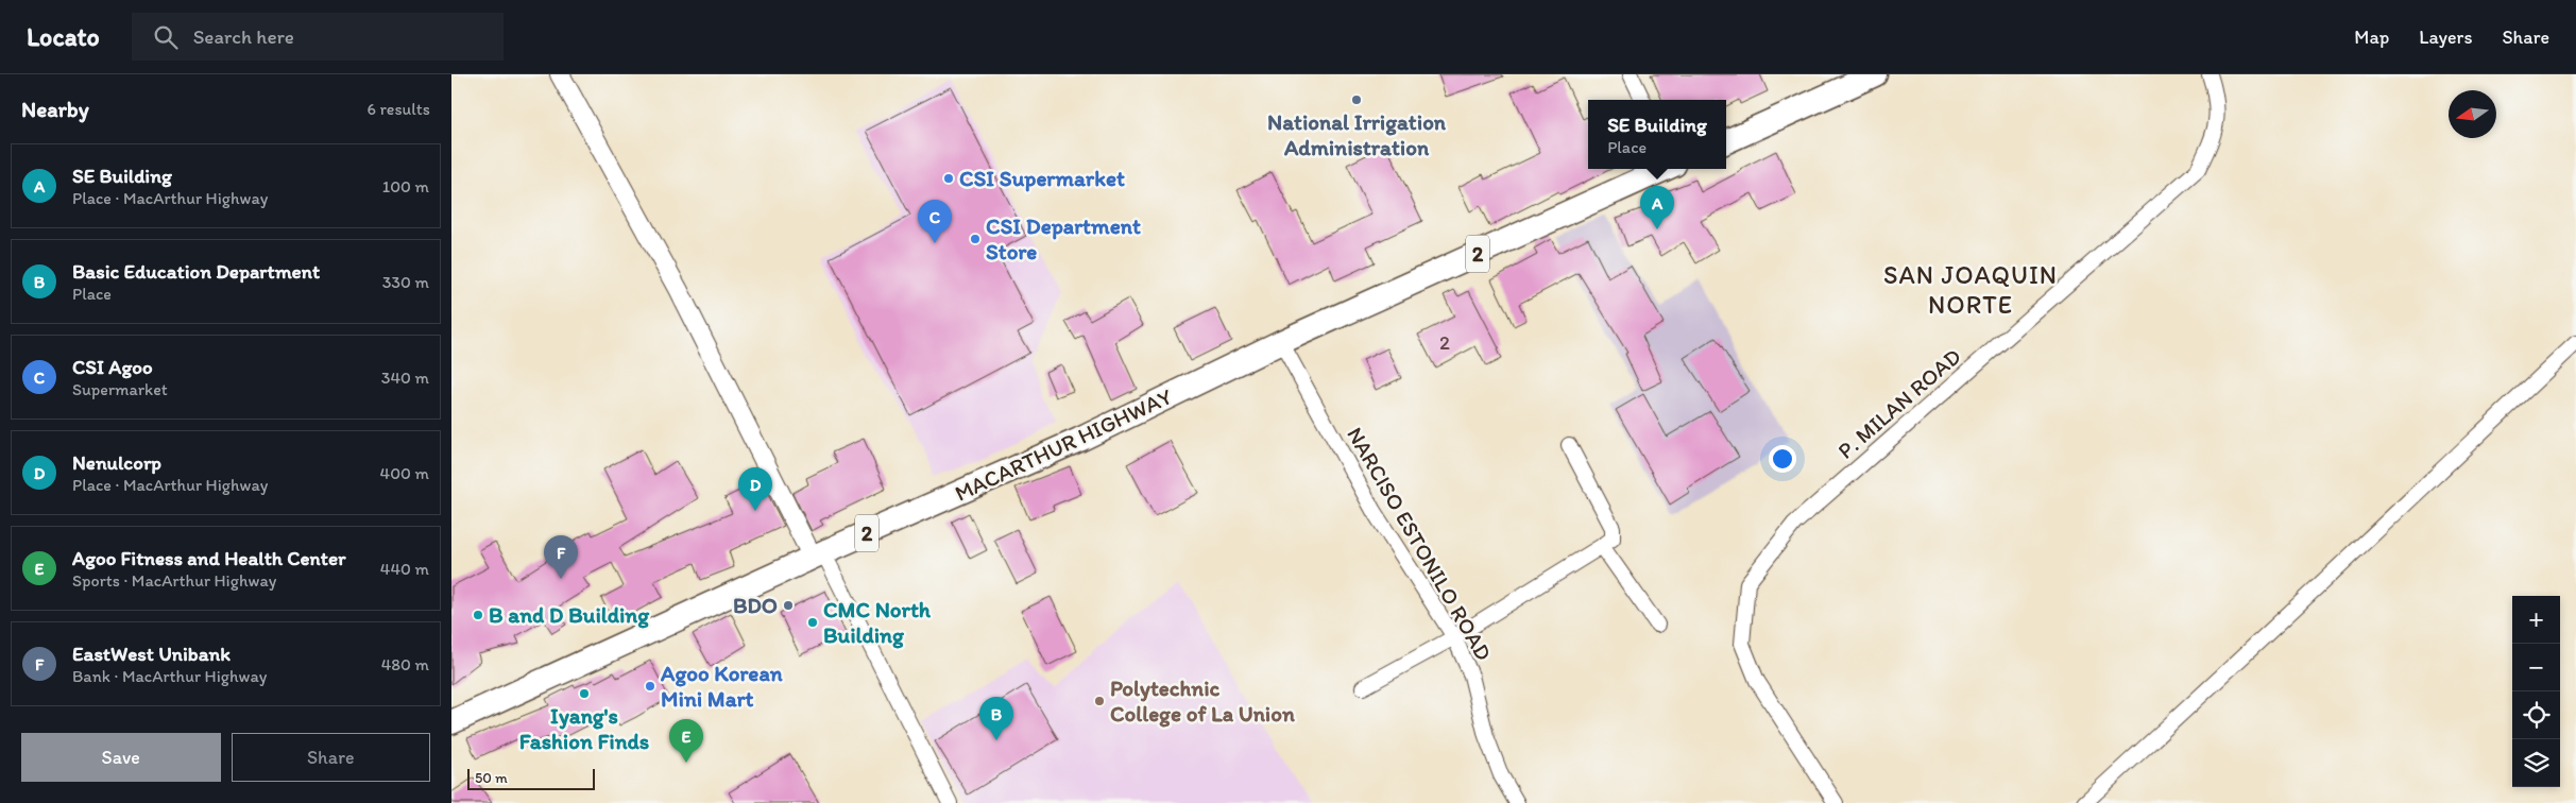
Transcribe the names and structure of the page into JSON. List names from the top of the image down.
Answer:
{
  "streets": {
    "highway": ["2", "MACARTHUR HIGHWAY"],
    "street": ["P. MILAN ROAD", "NARCISO ESTONILO ROAD"]
  },
  "crossings": [
    ["MACARTHUR HIGHWAY", "NARCISO ESTONILO ROAD"]
  ],
  "districts": ["SAN JOAQUIN NORTE"],
  "places": [
    "National Irrigation Administration",
    "CSI Supermarket",
    "CSI Department Store",
    "BDO",
    "B and D Building",
    "CMC North Building",
    "Agoo Korean Mini Mart",
    "Iyang's Fashion Finds",
    "Polytechnic College of La Union"
  ],
  "house_numbers": ["2"],
  "scale_bar": "50 m",
  "north": "left",
  "page": {
    "header": "Locato",
    "search": "Search here",
    "nav": ["Map", "Layers", "Share"],
    "heading": ["Nearby", "6 results"],
    "popup": ["SE Building", "Place"],
    "list": [
      {
        "mark": "A",
        "name": "SE Building",
        "note": "Place · MacArthur Highway",
        "value": "100 m"
      },
      {
        "mark": "B",
        "name": "Basic Education Department",
        "note": "Place",
        "value": "330 m"
      },
      {
        "mark": "C",
        "name": "CSI Agoo",
        "note": "Supermarket",
        "value": "340 m"
      },
      {
        "mark": "D",
        "name": "Nenulcorp",
        "note": "Place · MacArthur Highway",
        "value": "400 m"
      },
      {
        "mark": "E",
        "name": "Agoo Fitness and Health Center",
        "note": "Sports · MacArthur Highway",
        "value": "440 m"
      },
      {
        "mark": "F",
        "name": "EastWest Unibank",
        "note": "Bank · MacArthur Highway",
        "value": "480 m"
      }
    ],
    "pins": [
      "A",
      "C",
      "D",
      "F",
      "B",
      "E"
    ],
    "map_buttons": ["+", "−"],
    "buttons": ["Save", "Share"],
    "scale": "50 m"
  }
}
